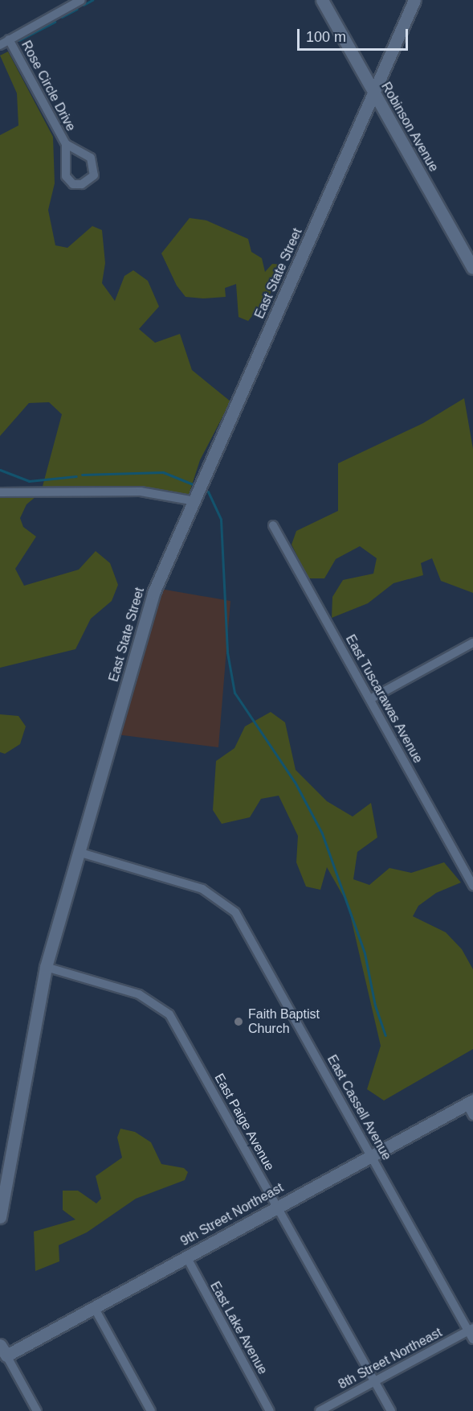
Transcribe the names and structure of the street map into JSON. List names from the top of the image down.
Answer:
{
  "streets": {
    "street": [
      "Rose Circle Drive",
      "Robinson Avenue",
      "East State Street",
      "East Tuscarawas Avenue",
      "East Cassell Avenue",
      "East Paige Avenue",
      "9th Street Northeast",
      "East Lake Avenue",
      "8th Street Northeast"
    ]
  },
  "crossings": [
    ["Robinson Avenue", "East State Street"],
    ["East State Street", "East Cassell Avenue"],
    ["East State Street", "East Paige Avenue"],
    ["East Cassell Avenue", "9th Street Northeast"],
    ["East Cassell Avenue", "8th Street Northeast"],
    ["East Paige Avenue", "9th Street Northeast"],
    ["East Paige Avenue", "8th Street Northeast"],
    ["9th Street Northeast", "East Lake Avenue"]
  ],
  "places": ["Faith Baptist Church"],
  "scale_bar": "100 m"
}
